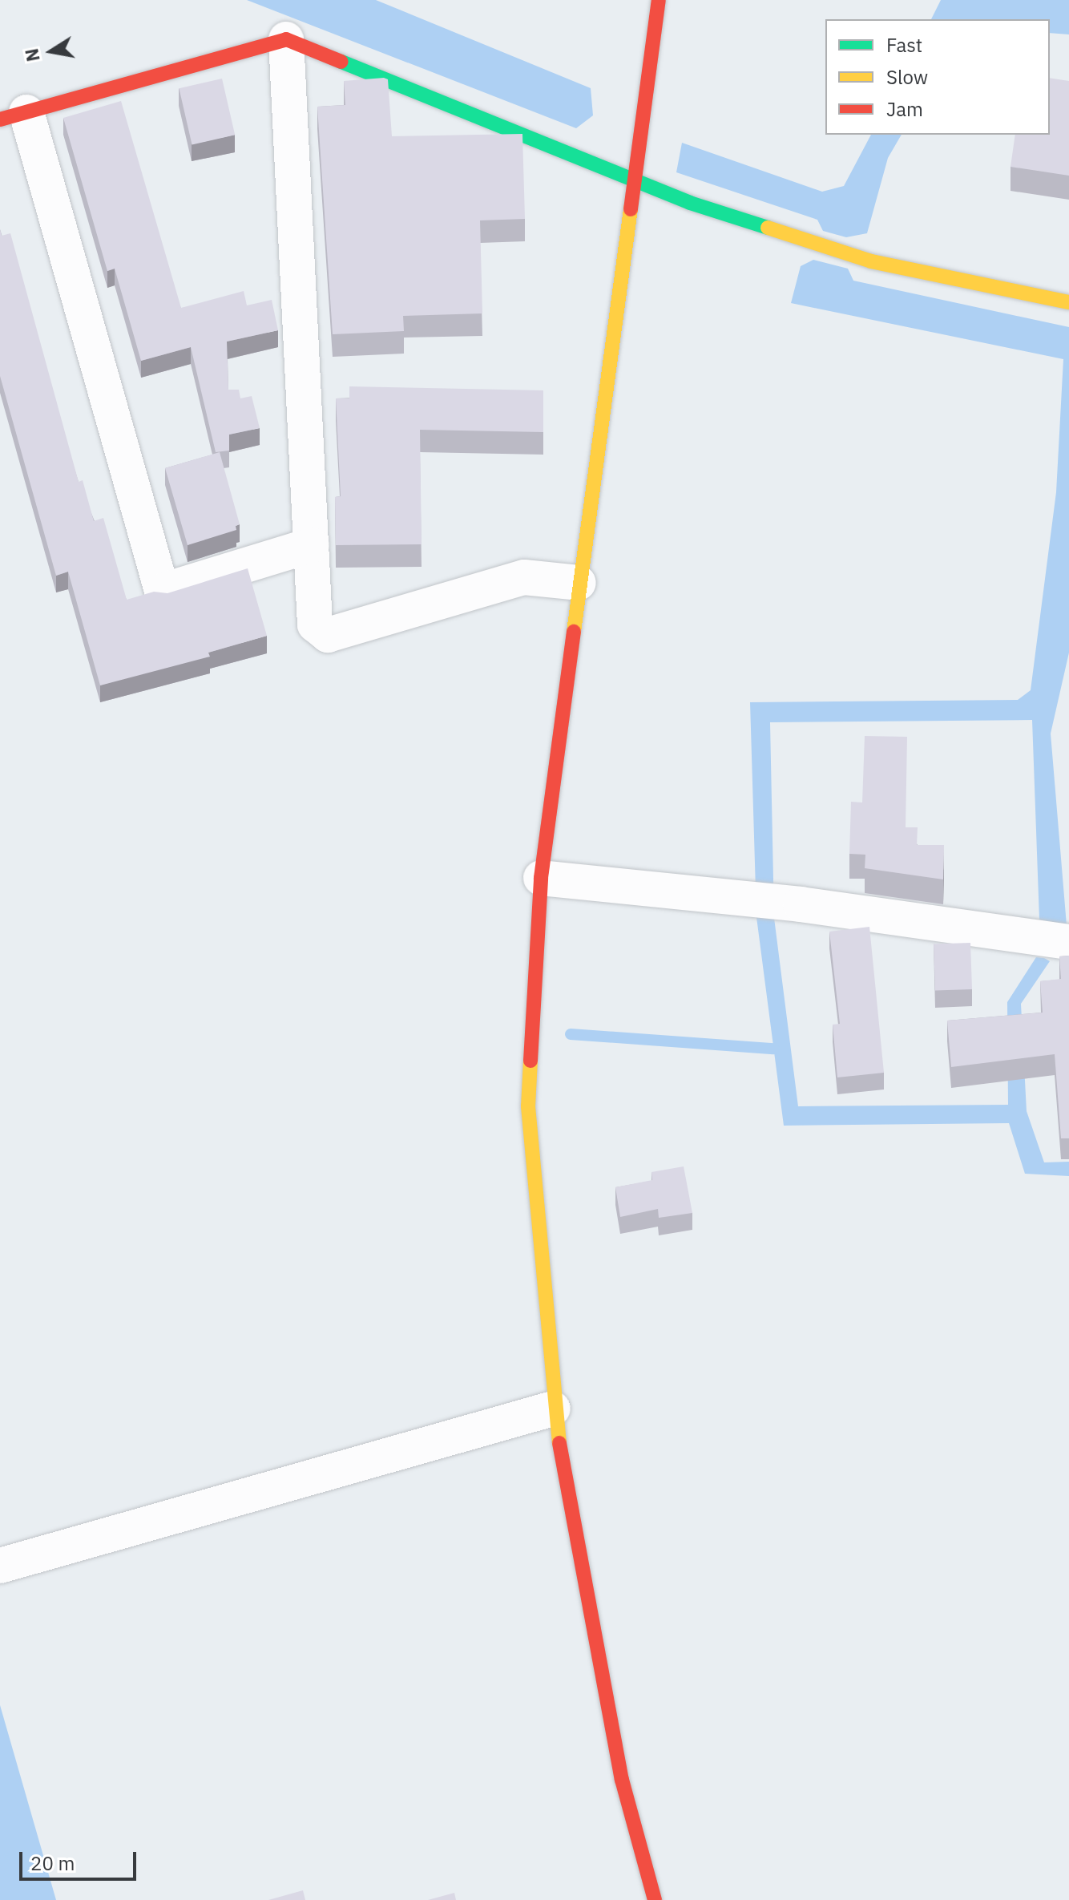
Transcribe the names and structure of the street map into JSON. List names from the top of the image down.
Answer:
{
  "legend": ["Fast", "Slow", "Jam"],
  "scale_bar": "20 m",
  "north": "left"
}
